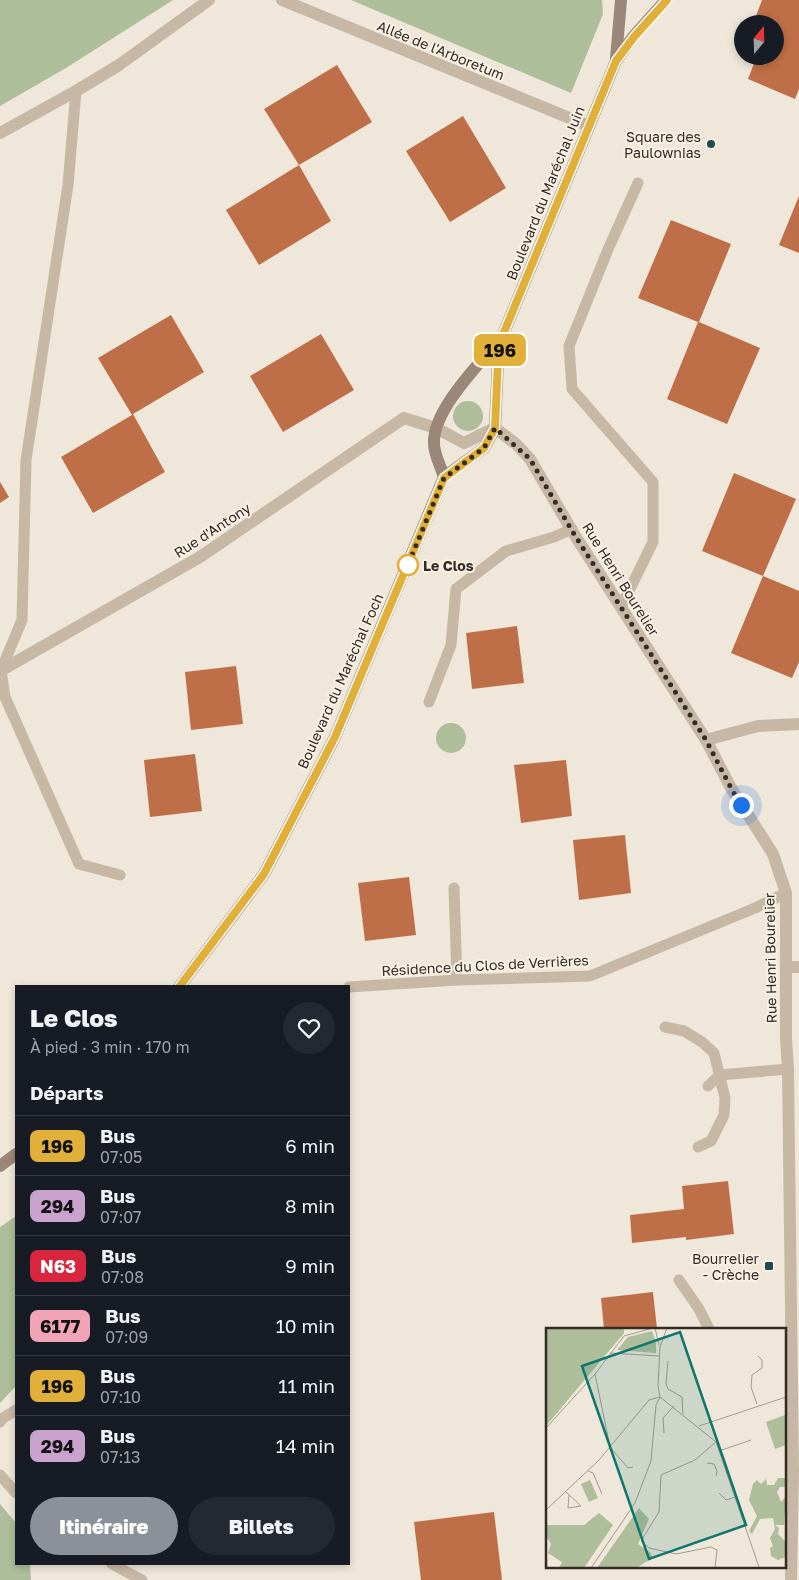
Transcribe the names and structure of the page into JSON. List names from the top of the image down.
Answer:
{
  "streets": {
    "street": [
      "Allée de l'Arboretum",
      "Boulevard du Maréchal Juin",
      "Rue d'Antony",
      "Rue Henri Bourelier",
      "Boulevard du Maréchal Foch"
    ],
    "lane": ["Résidence du Clos de Verrières"]
  },
  "crossings": [
    ["Allée de l'Arboretum", "Boulevard du Maréchal Juin"],
    ["Boulevard du Maréchal Juin", "Rue d'Antony"],
    ["Boulevard du Maréchal Juin", "Rue Henri Bourelier"],
    ["Boulevard du Maréchal Juin", "Boulevard du Maréchal Foch"],
    ["Rue Henri Bourelier", "Résidence du Clos de Verrières"]
  ],
  "places": {
    "other": ["Square des Paulownias", "Le Clos"],
    "transit": ["Bourrelier - Crèche"]
  },
  "lines": ["bus line 196"],
  "north": "top",
  "page": {
    "on_map": "196",
    "heading": [
      ["Le Clos", "À pied · 3 min · 170 m"],
      "Départs"
    ],
    "list": [
      {
        "mark": "196",
        "name": "Bus",
        "note": "07:05",
        "value": "6 min"
      },
      {
        "mark": "294",
        "name": "Bus",
        "note": "07:07",
        "value": "8 min"
      },
      {
        "mark": "N63",
        "name": "Bus",
        "note": "07:08",
        "value": "9 min"
      },
      {
        "mark": "6177",
        "name": "Bus",
        "note": "07:09",
        "value": "10 min"
      },
      {
        "mark": "196",
        "name": "Bus",
        "note": "07:10",
        "value": "11 min"
      },
      {
        "mark": "294",
        "name": "Bus",
        "note": "07:13",
        "value": "14 min"
      }
    ],
    "buttons": ["Itinéraire", "Billets"]
  }
}
